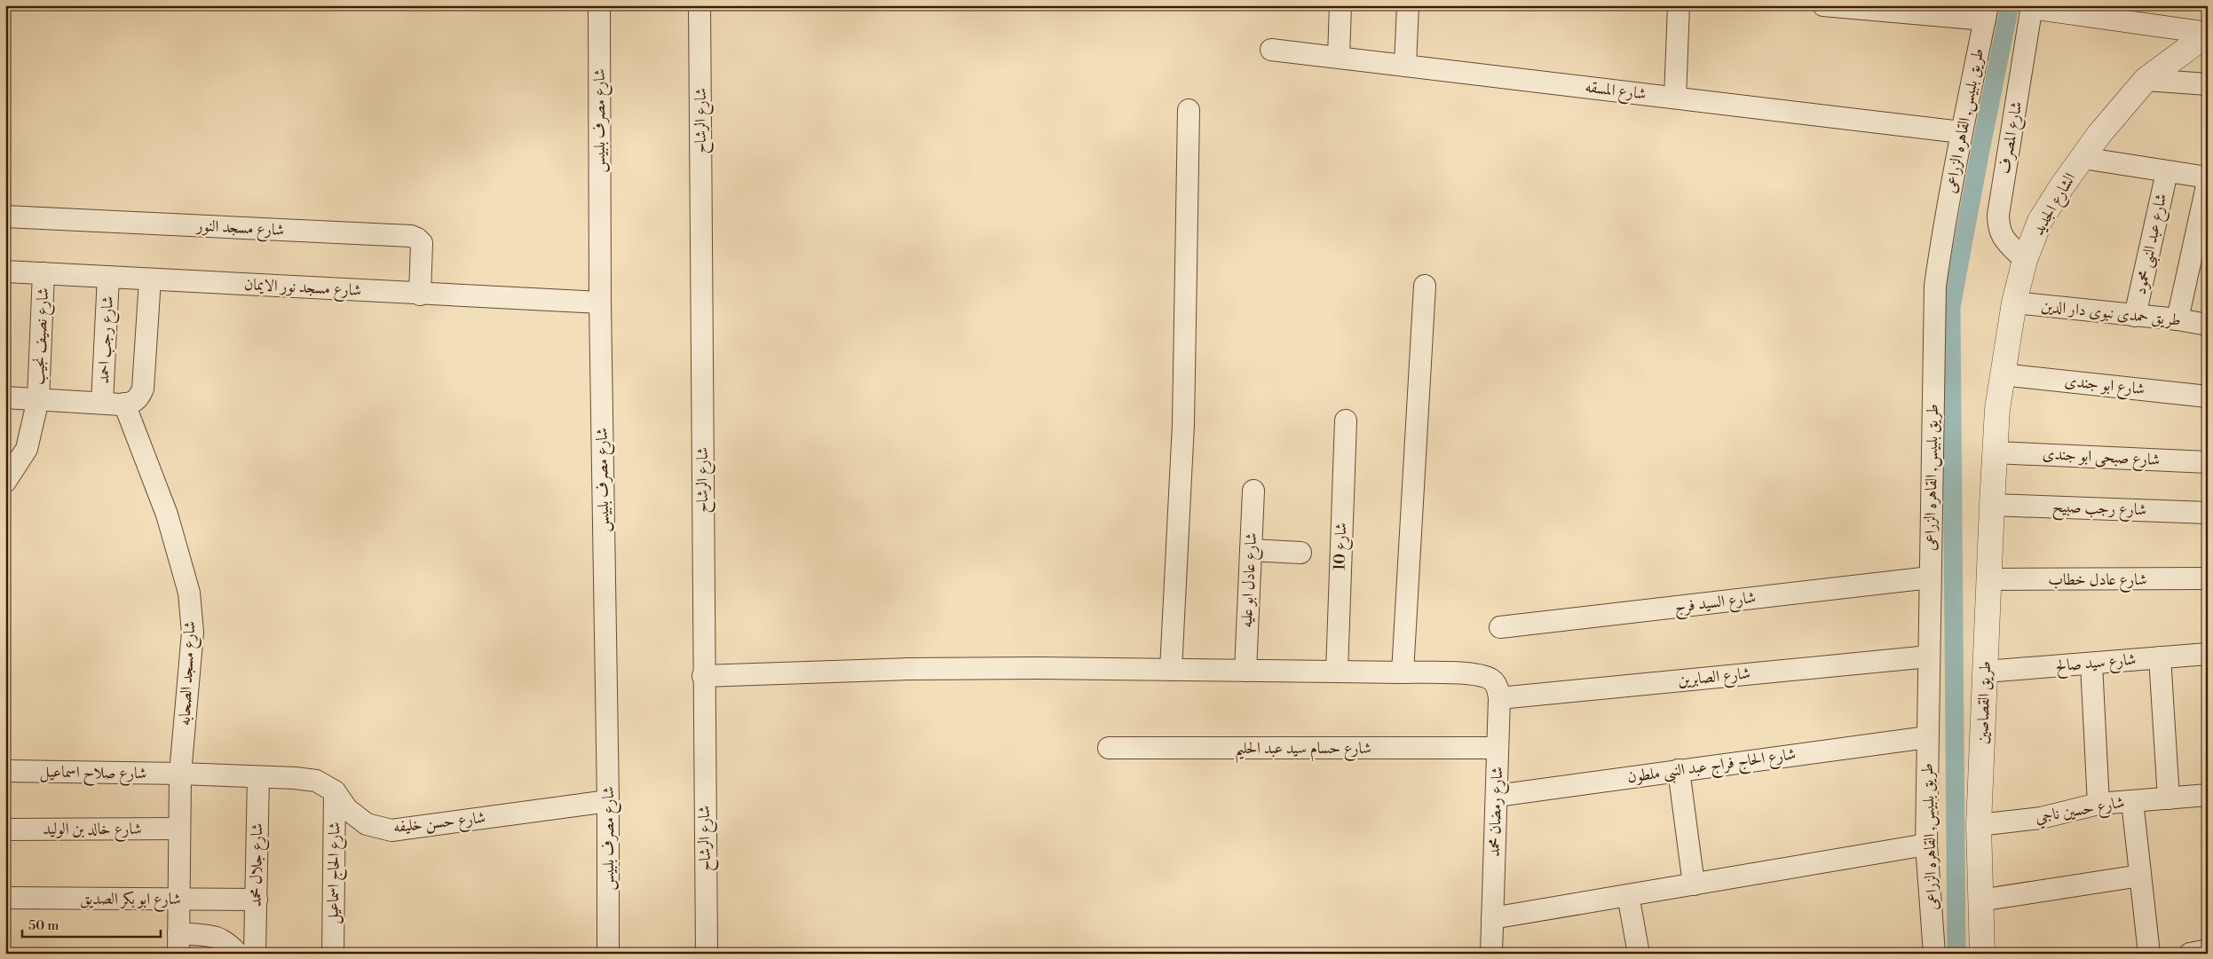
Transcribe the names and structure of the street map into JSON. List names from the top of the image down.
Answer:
{
  "streets": {
    "street": [
      "شارع المسقه",
      "شارع مصرف بلبيس",
      "شارع الرشاح",
      "طريق بلبيس, القاهره الزراعى",
      "شارع المصرف",
      "الشارع الجديد",
      "شارع مسجد النور",
      "شارع عبد النبى محمود",
      "شارع مسجد نور الايمان",
      "طريق حمدى نبوى دار الدين",
      "شارع نصيف نجيب",
      "شارع رجب احمد",
      "شارع ابو جندى",
      "شارع صبحى ابو جندى",
      "شارع رجب صبيح",
      "شارع 10",
      "شارع عادل خطاب",
      "شارع عادل ابو عليه",
      "شارع السيد فرج",
      "شارع سيد صالح",
      "شارع مسجد الصحابه",
      "شارع الصابرين",
      "طريق القصاصين",
      "شارع حسام سيد عبد الحليم",
      "شارع الحاج فراج عبد النبى ملطون",
      "شارع صلاح اسماعيل",
      "شارع حسين ناجي",
      "شارع رمضان محمد",
      "شارع حسن خليفه",
      "شارع خالد بن الوليد",
      "شارع جلال محمد",
      "شارع الحاج اسماعيل",
      "شارع ابو بكر الصديق"
    ]
  },
  "crossings": [
    ["شارع المسقه", "طريق بلبيس, القاهره الزراعى"],
    ["شارع مصرف بلبيس", "شارع مسجد نور الايمان"],
    ["شارع مصرف بلبيس", "شارع حسن خليفه"],
    ["طريق بلبيس, القاهره الزراعى", "شارع السيد فرج"],
    ["طريق بلبيس, القاهره الزراعى", "شارع الصابرين"],
    ["طريق بلبيس, القاهره الزراعى", "شارع الحاج فراج عبد النبى ملطون"],
    ["شارع المصرف", "الشارع الجديد"],
    ["الشارع الجديد", "طريق حمدى نبوى دار الدين"],
    ["الشارع الجديد", "شارع ابو جندى"],
    ["الشارع الجديد", "شارع صبحى ابو جندى"],
    ["الشارع الجديد", "طريق القصاصين"],
    ["شارع مسجد النور", "شارع مسجد نور الايمان"],
    ["شارع عبد النبى محمود", "طريق حمدى نبوى دار الدين"],
    ["شارع مسجد نور الايمان", "شارع نصيف نجيب"],
    ["شارع مسجد نور الايمان", "شارع رجب احمد"],
    ["شارع صبحى ابو جندى", "طريق القصاصين"],
    ["شارع رجب صبيح", "طريق القصاصين"],
    ["شارع عادل خطاب", "طريق القصاصين"],
    ["شارع سيد صالح", "طريق القصاصين"],
    ["شارع مسجد الصحابه", "شارع صلاح اسماعيل"],
    ["شارع مسجد الصحابه", "شارع حسن خليفه"],
    ["شارع مسجد الصحابه", "شارع خالد بن الوليد"],
    ["شارع مسجد الصحابه", "شارع ابو بكر الصديق"],
    ["شارع الصابرين", "شارع رمضان محمد"],
    ["طريق القصاصين", "شارع حسين ناجي"],
    ["شارع حسام سيد عبد الحليم", "شارع رمضان محمد"],
    ["شارع الحاج فراج عبد النبى ملطون", "شارع رمضان محمد"],
    ["شارع صلاح اسماعيل", "شارع حسن خليفه"],
    ["شارع حسن خليفه", "شارع جلال محمد"],
    ["شارع حسن خليفه", "شارع الحاج اسماعيل"],
    ["شارع جلال محمد", "شارع ابو بكر الصديق"]
  ],
  "scale_bar": "50 m"
}
